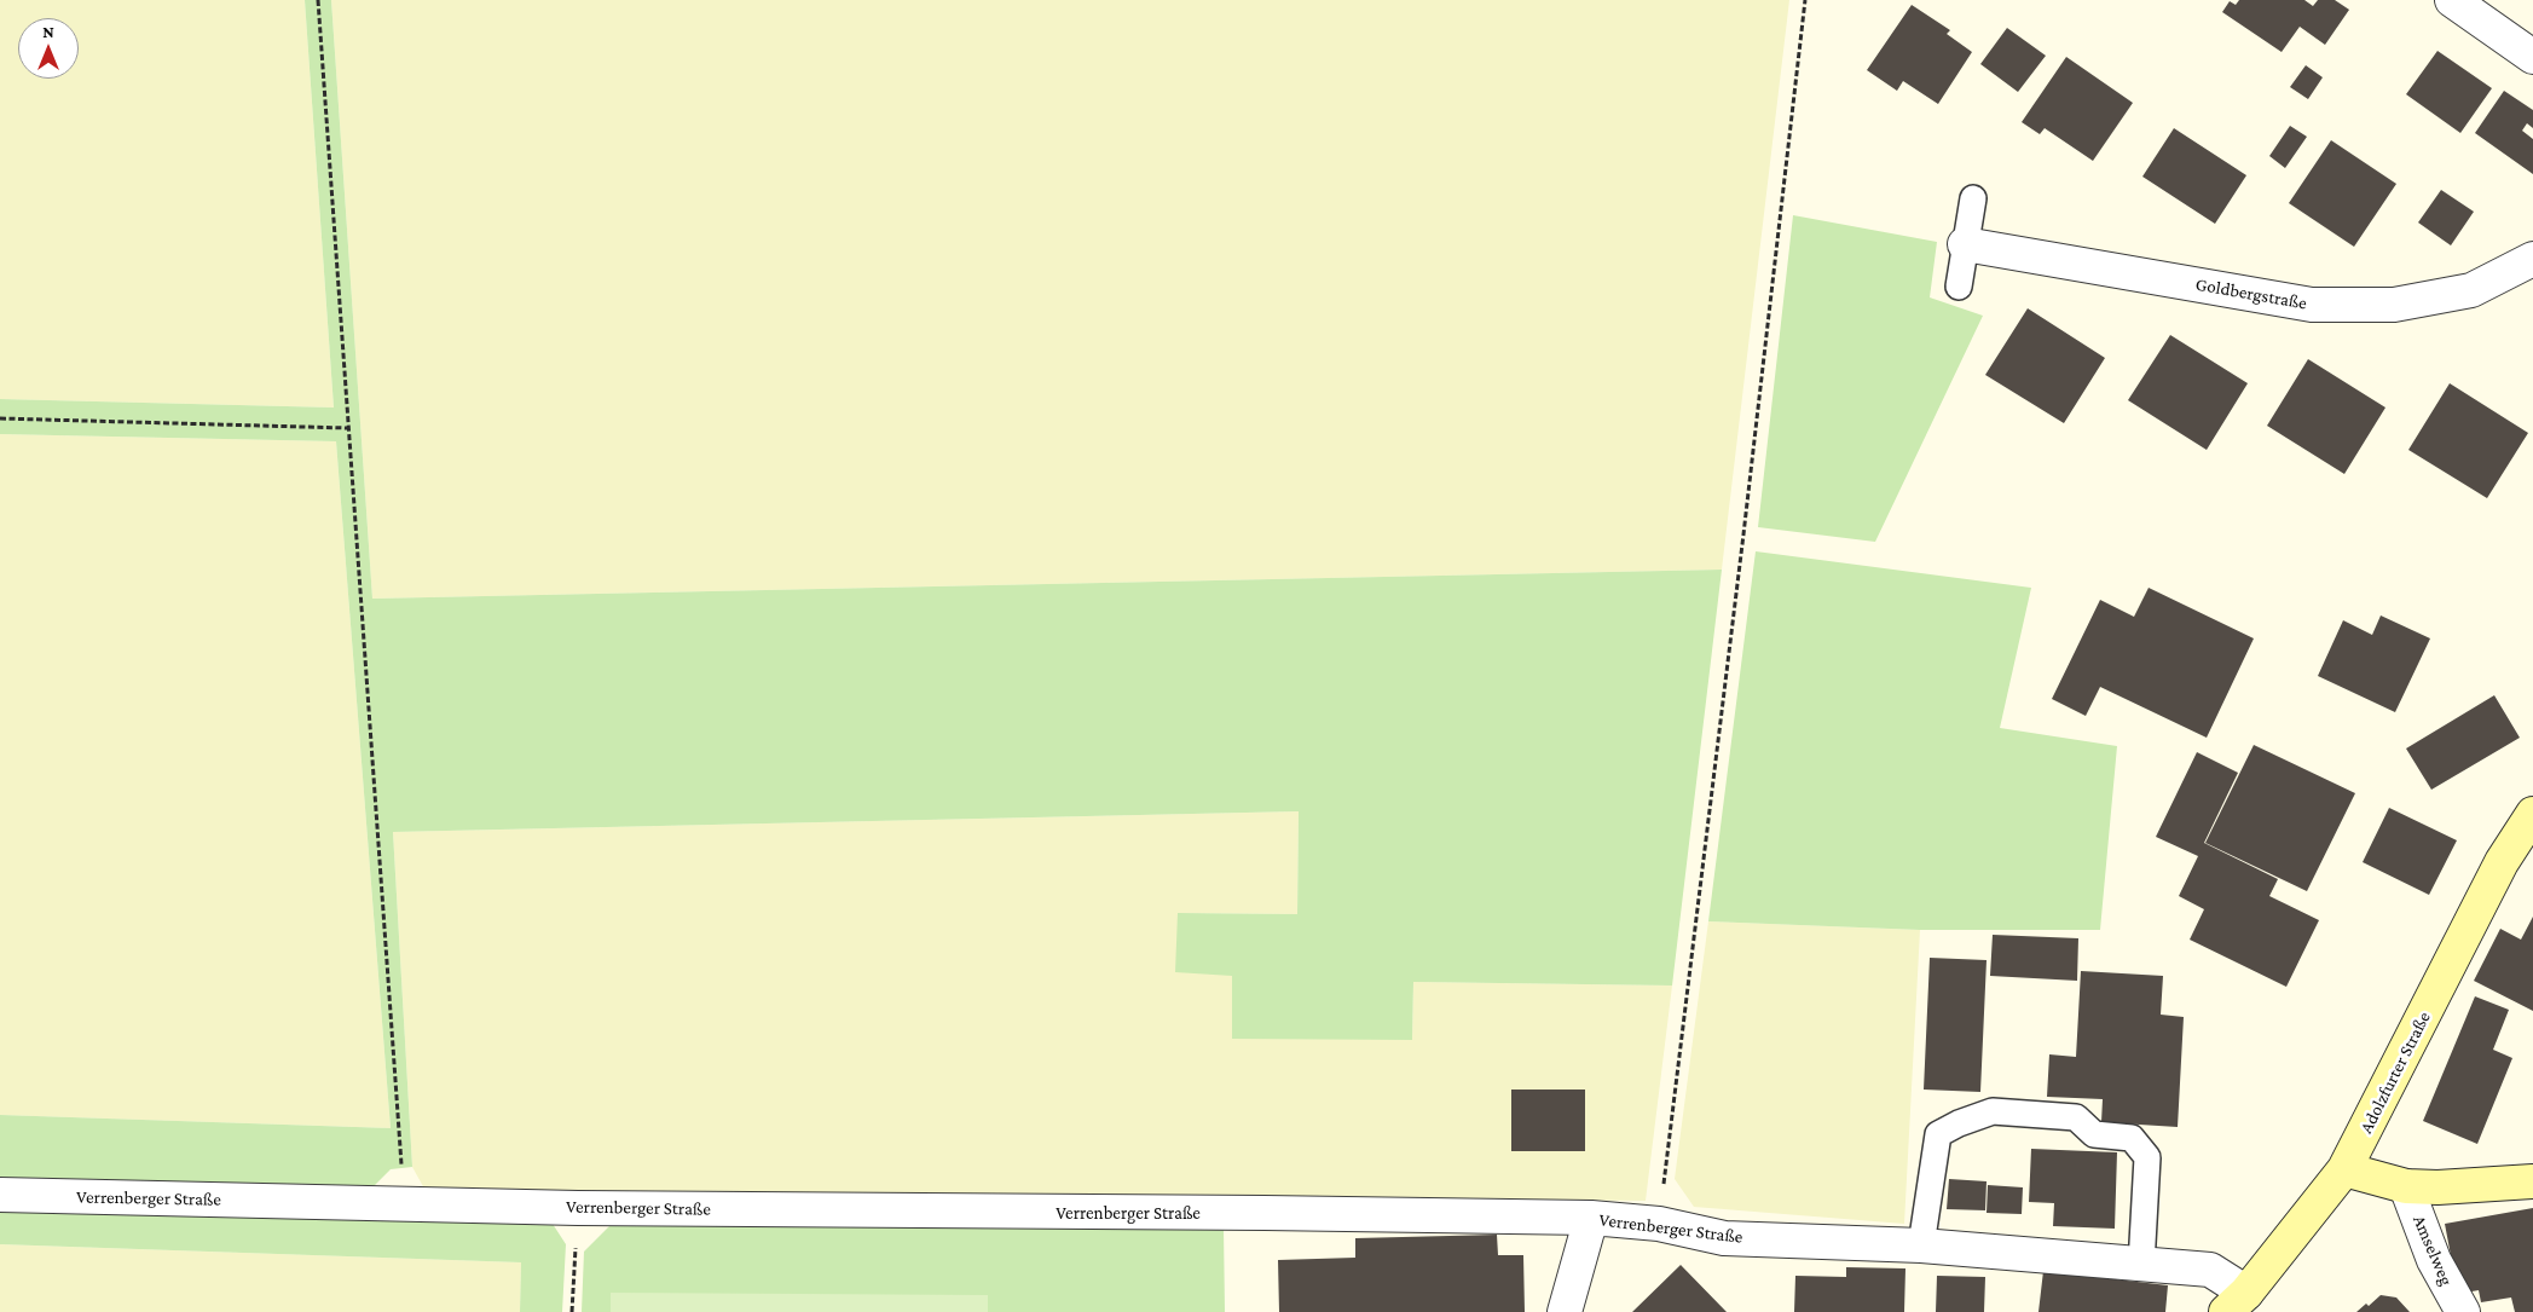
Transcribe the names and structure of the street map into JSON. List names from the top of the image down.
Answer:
{
  "streets": {
    "main road": ["Adolzfurter Straße"],
    "street": ["Goldbergstraße", "Verrenberger Straße", "Amselweg"]
  },
  "crossings": [
    ["Adolzfurter Straße", "Verrenberger Straße"]
  ],
  "north": "top"
}
